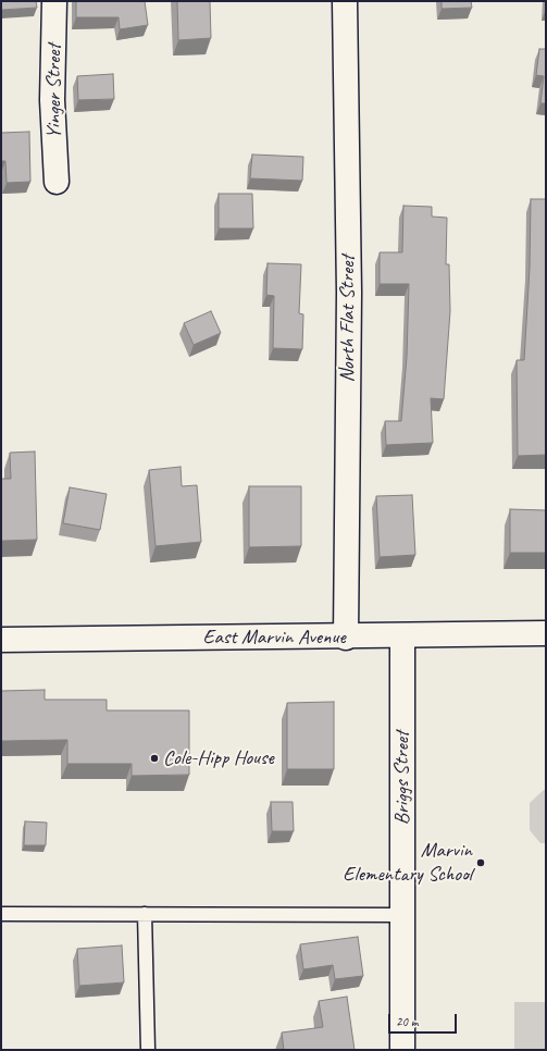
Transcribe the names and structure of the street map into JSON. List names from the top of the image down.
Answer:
{
  "streets": {
    "street": [
      "Yinger Street",
      "North Flat Street",
      "East Marvin Avenue",
      "Briggs Street"
    ]
  },
  "crossings": [
    ["North Flat Street", "East Marvin Avenue"],
    ["East Marvin Avenue", "Briggs Street"]
  ],
  "places": ["Cole-Hipp House", "Marvin Elementary School"],
  "scale_bar": "20 m"
}
